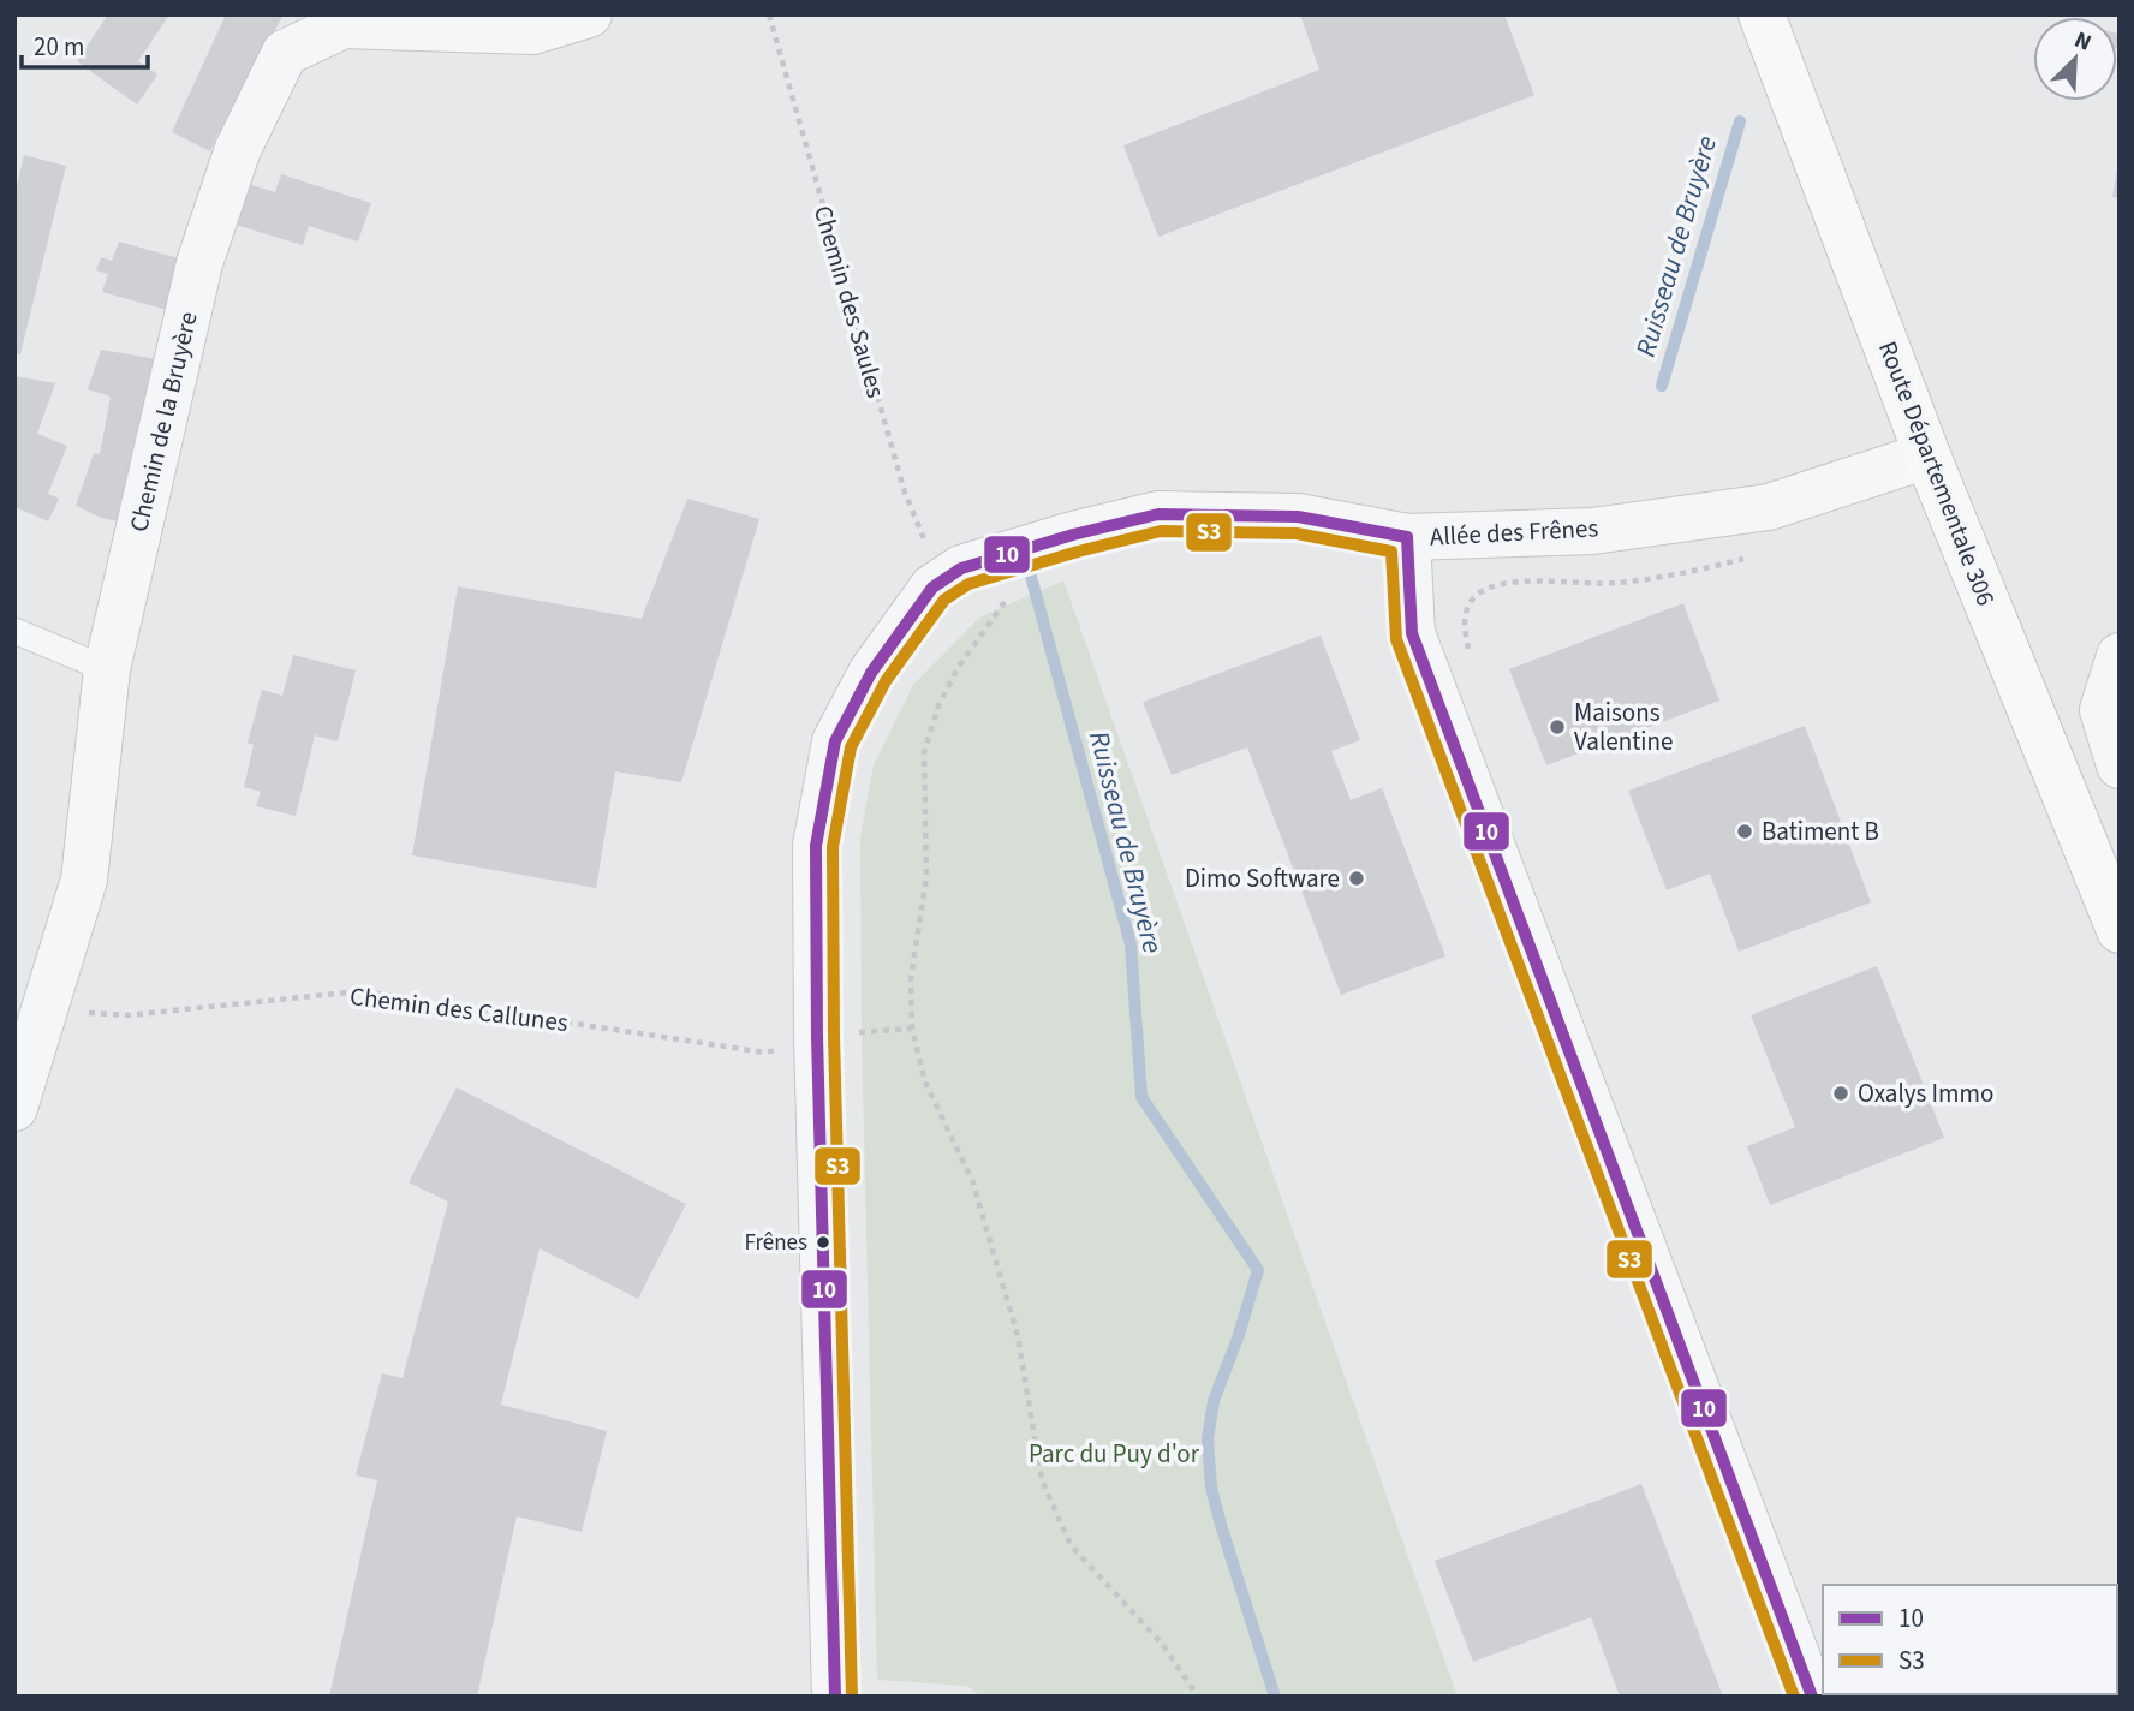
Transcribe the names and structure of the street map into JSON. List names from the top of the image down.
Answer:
{
  "streets": {
    "main road": ["Route Départementale 306"],
    "street": ["Chemin de la Bruyère", "Allée des Frênes"],
    "path": ["Chemin des Saules", "Chemin des Callunes"]
  },
  "crossings": [
    ["Chemin des Saules", "Allée des Frênes"],
    ["Chemin de la Bruyère", "Chemin des Callunes"],
    ["Route Départementale 306", "Allée des Frênes"],
    ["Allée des Frênes", "Chemin des Callunes"]
  ],
  "water": ["Ruisseau de Bruyère"],
  "parks": ["Parc du Puy d'or"],
  "places": [
    "Maisons Valentine",
    "Batiment B",
    "Dimo Software",
    "Oxalys Immo",
    "Frênes"
  ],
  "lines": ["transit line 10", "transit line S3"],
  "legend": ["10", "S3"],
  "scale_bar": "20 m",
  "north": "top right"
}
